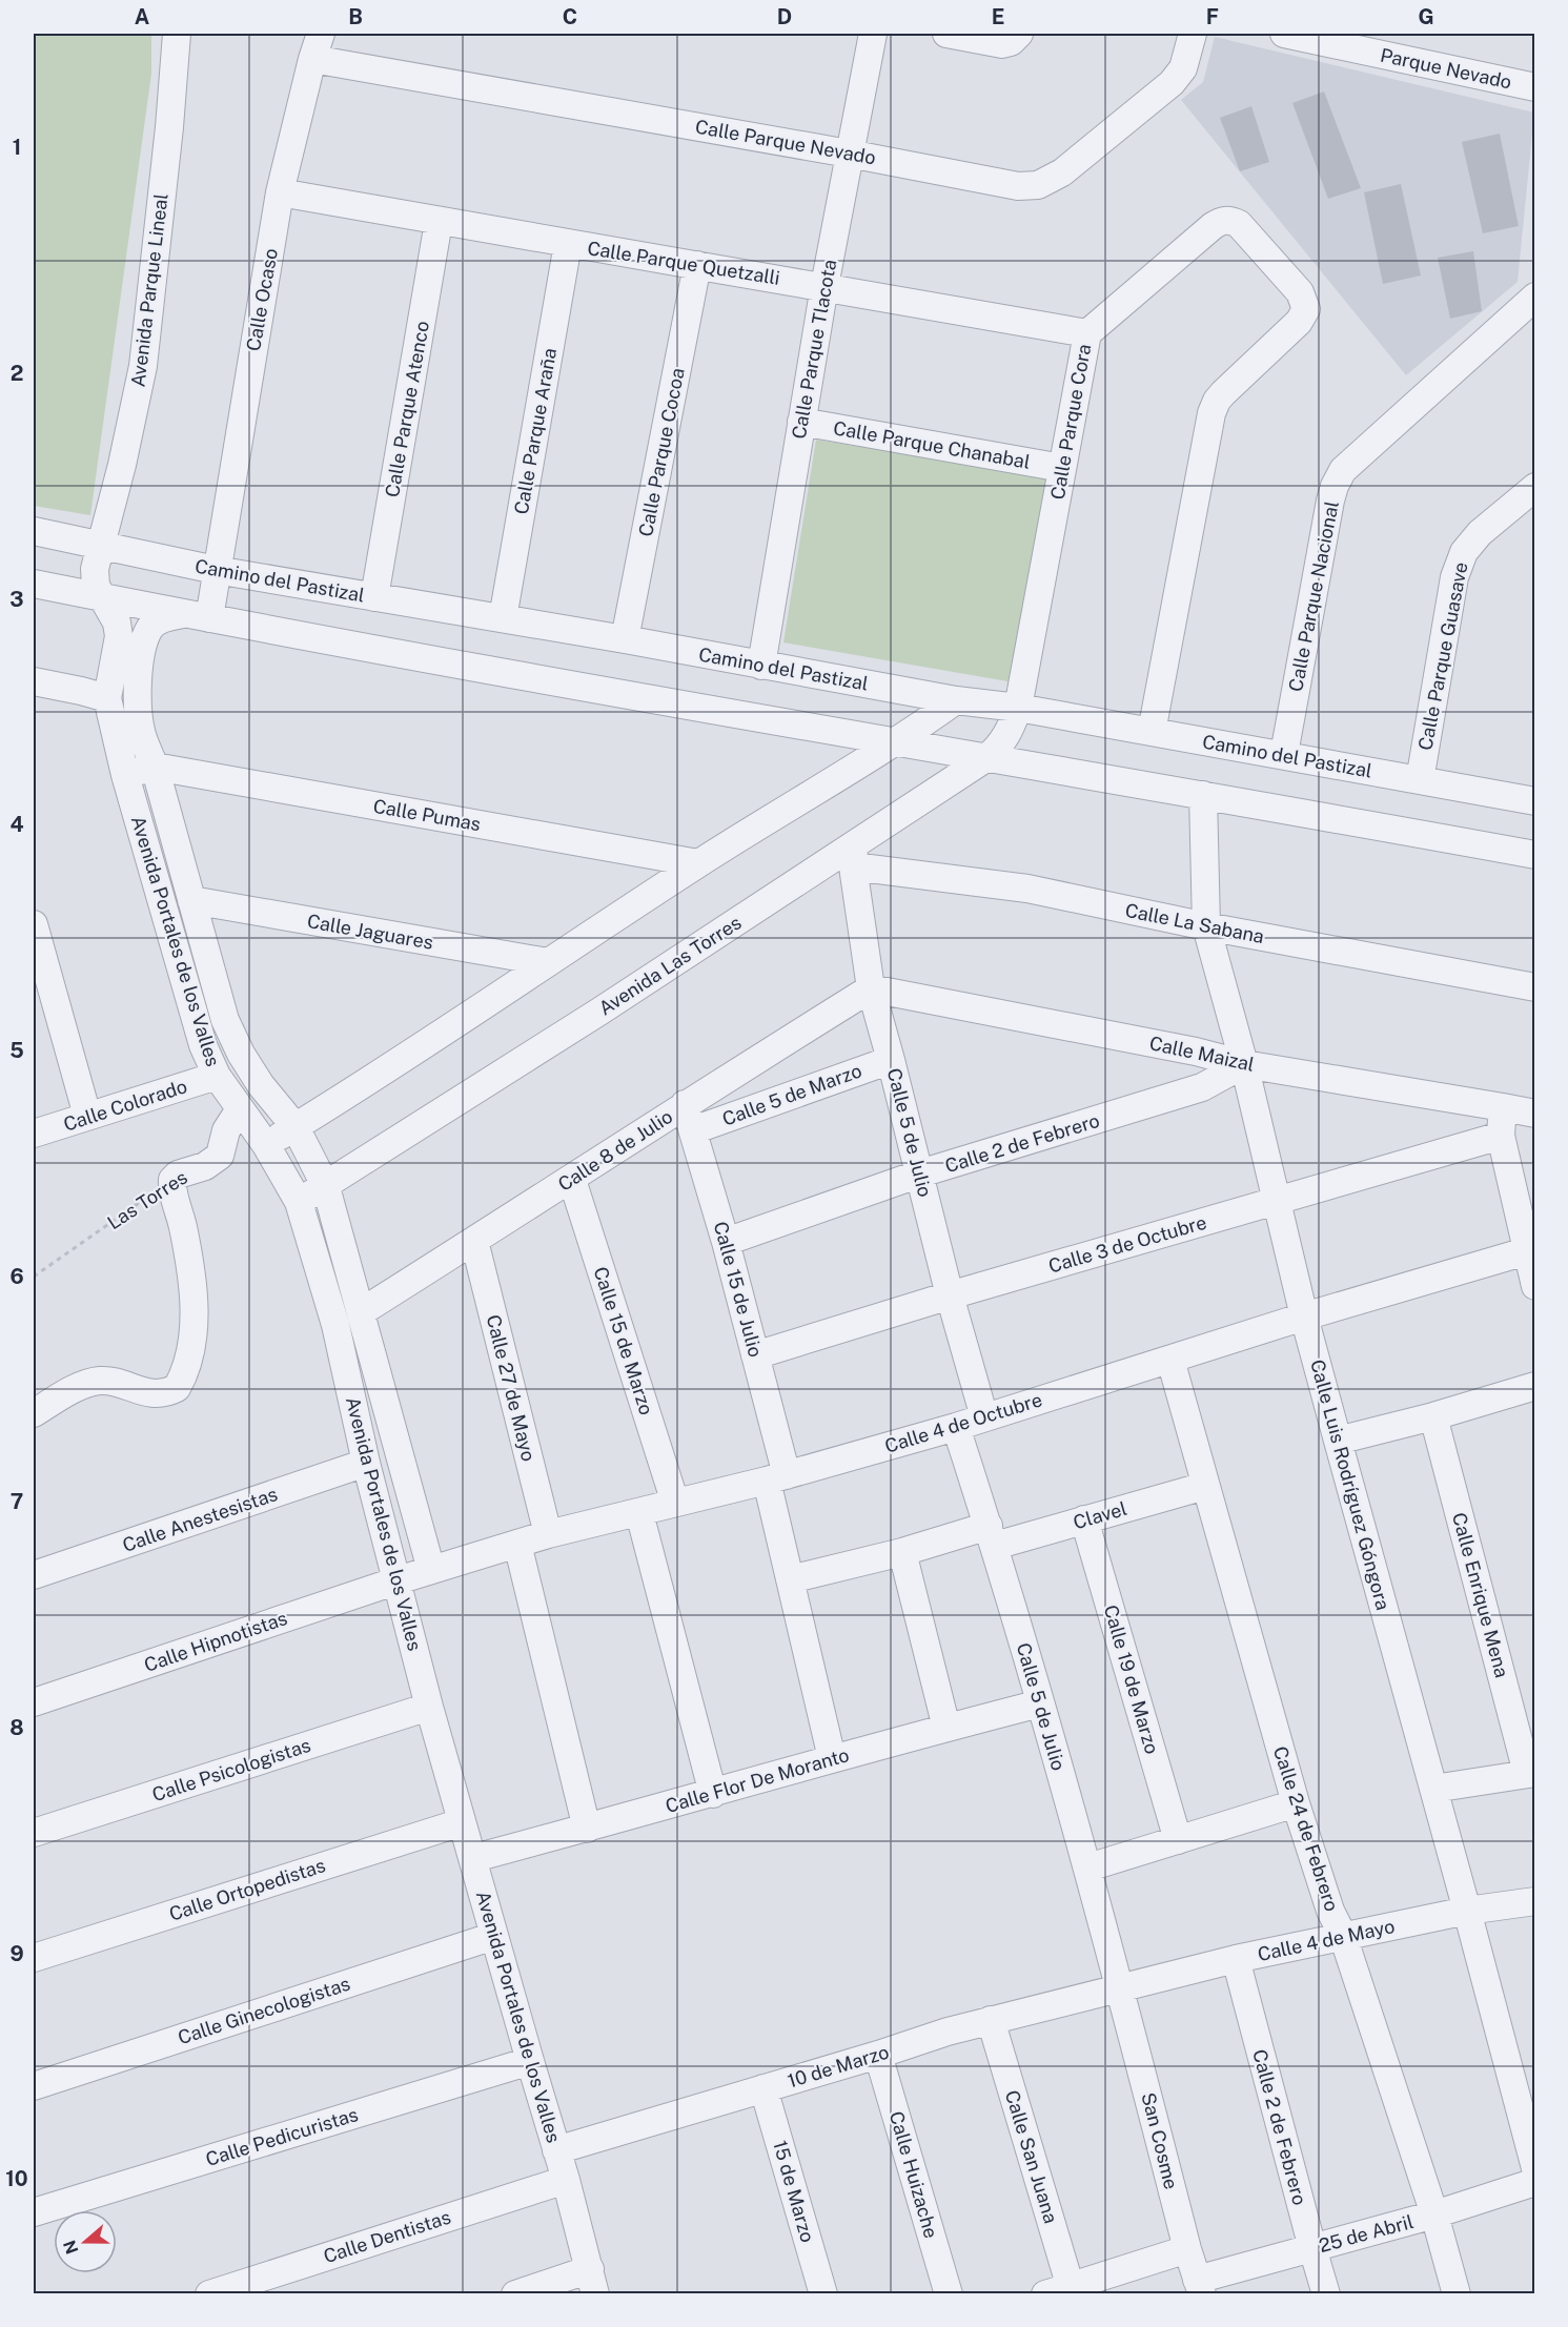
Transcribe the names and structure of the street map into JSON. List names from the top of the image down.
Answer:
{
  "streets": {
    "street": [
      "Parque Nevado",
      "Calle Parque Nevado",
      "Calle Parque Quetzalli",
      "Avenida Parque Lineal",
      "Calle Ocaso",
      "Calle Parque Tlacota",
      "Calle Parque Atenco",
      "Calle Parque Cora",
      "Calle Parque Araña",
      "Calle Parque Chanabal",
      "Calle Parque Cocoa",
      "Camino del Pastizal",
      "Calle Parque Nacional",
      "Calle Parque Guasave",
      "Calle Pumas",
      "Calle La Sabana",
      "Calle Jaguares",
      "Avenida Portales de los Valles",
      "Avenida Las Torres",
      "Calle Maizal",
      "Calle 5 de Marzo",
      "Calle Colorado",
      "Calle 5 de Julio",
      "Calle 2 de Febrero",
      "Calle 8 de Julio",
      "Las Torres",
      "Calle 3 de Octubre",
      "Calle 15 de Julio",
      "Calle 15 de Marzo",
      "Calle 27 de Mayo",
      "Calle 4 de Octubre",
      "Calle Luis Rodríguez Góngora",
      "Clavel",
      "Calle Anestesistas",
      "Calle Enrique Mena",
      "Calle Hipnotistas",
      "Calle 19 de Marzo",
      "Calle Psicologistas",
      "Calle Flor De Moranto",
      "Calle 24 de Febrero",
      "Calle Ortopedistas",
      "Calle 4 de Mayo",
      "Calle Ginecologistas",
      "10 de Marzo",
      "Calle Pedicuristas",
      "San Cosme",
      "Calle San Juana",
      "Calle Huizache",
      "15 de Marzo",
      "25 de Abril",
      "Calle Dentistas"
    ]
  },
  "crossings": [
    ["Calle Parque Nevado", "Calle Ocaso"],
    ["Calle Parque Nevado", "Calle Parque Tlacota"],
    ["Calle Parque Quetzalli", "Calle Ocaso"],
    ["Calle Parque Quetzalli", "Calle Parque Tlacota"],
    ["Calle Parque Quetzalli", "Calle Parque Atenco"],
    ["Calle Parque Quetzalli", "Calle Parque Cora"],
    ["Calle Parque Quetzalli", "Calle Parque Araña"],
    ["Calle Parque Quetzalli", "Calle Parque Cocoa"],
    ["Avenida Parque Lineal", "Camino del Pastizal"],
    ["Avenida Parque Lineal", "Avenida Portales de los Valles"],
    ["Calle Ocaso", "Camino del Pastizal"],
    ["Calle Ocaso", "Avenida Portales de los Valles"],
    ["Calle Parque Tlacota", "Calle Parque Chanabal"],
    ["Calle Parque Tlacota", "Camino del Pastizal"],
    ["Calle Parque Atenco", "Camino del Pastizal"],
    ["Calle Parque Cora", "Calle Parque Chanabal"],
    ["Calle Parque Cora", "Camino del Pastizal"],
    ["Calle Parque Cora", "Avenida Las Torres"],
    ["Calle Parque Araña", "Camino del Pastizal"],
    ["Calle Parque Cocoa", "Camino del Pastizal"],
    ["Camino del Pastizal", "Calle Parque Nacional"],
    ["Camino del Pastizal", "Calle Parque Guasave"],
    ["Camino del Pastizal", "Avenida Las Torres"],
    ["Calle Pumas", "Avenida Portales de los Valles"],
    ["Calle La Sabana", "Avenida Las Torres"],
    ["Calle La Sabana", "Calle 5 de Julio"],
    ["Calle La Sabana", "Calle Luis Rodríguez Góngora"],
    ["Calle Jaguares", "Avenida Portales de los Valles"],
    ["Avenida Portales de los Valles", "Avenida Las Torres"],
    ["Avenida Portales de los Valles", "Calle Colorado"],
    ["Avenida Portales de los Valles", "Calle 8 de Julio"],
    ["Avenida Portales de los Valles", "Las Torres"],
    ["Avenida Portales de los Valles", "Calle 4 de Octubre"],
    ["Avenida Portales de los Valles", "Calle Anestesistas"],
    ["Avenida Portales de los Valles", "Calle Hipnotistas"],
    ["Avenida Portales de los Valles", "Calle Psicologistas"],
    ["Avenida Portales de los Valles", "Calle Flor De Moranto"],
    ["Avenida Portales de los Valles", "Calle Ortopedistas"],
    ["Avenida Portales de los Valles", "Calle Ginecologistas"],
    ["Avenida Portales de los Valles", "10 de Marzo"],
    ["Avenida Portales de los Valles", "Calle Pedicuristas"],
    ["Avenida Portales de los Valles", "Calle Dentistas"],
    ["Avenida Las Torres", "Calle 5 de Julio"],
    ["Calle Maizal", "Calle 5 de Julio"],
    ["Calle Maizal", "Calle 2 de Febrero"],
    ["Calle Maizal", "Calle 8 de Julio"],
    ["Calle Maizal", "Calle Luis Rodríguez Góngora"],
    ["Calle 5 de Marzo", "Calle 5 de Julio"],
    ["Calle 5 de Marzo", "Calle 15 de Julio"],
    ["Calle 5 de Julio", "Calle 2 de Febrero"],
    ["Calle 5 de Julio", "Calle 8 de Julio"],
    ["Calle 5 de Julio", "Calle 3 de Octubre"],
    ["Calle 5 de Julio", "Calle 4 de Octubre"],
    ["Calle 5 de Julio", "Clavel"],
    ["Calle 5 de Julio", "Calle Flor De Moranto"],
    ["Calle 5 de Julio", "Calle 4 de Mayo"],
    ["Calle 5 de Julio", "10 de Marzo"],
    ["Calle 5 de Julio", "San Cosme"],
    ["Calle 2 de Febrero", "Calle 15 de Julio"],
    ["Calle 2 de Febrero", "Calle Luis Rodríguez Góngora"],
    ["Calle 2 de Febrero", "Calle 4 de Mayo"],
    ["Calle 2 de Febrero", "25 de Abril"],
    ["Calle 8 de Julio", "Calle 15 de Julio"],
    ["Calle 8 de Julio", "Calle 15 de Marzo"],
    ["Calle 8 de Julio", "Calle 27 de Mayo"],
    ["Calle 3 de Octubre", "Calle 15 de Julio"],
    ["Calle 3 de Octubre", "Calle Luis Rodríguez Góngora"],
    ["Calle 15 de Julio", "Calle 4 de Octubre"],
    ["Calle 15 de Julio", "Clavel"],
    ["Calle 15 de Julio", "Calle Flor De Moranto"],
    ["Calle 15 de Marzo", "Calle 4 de Octubre"],
    ["Calle 27 de Mayo", "Calle 4 de Octubre"],
    ["Calle 4 de Octubre", "Calle Luis Rodríguez Góngora"],
    ["Calle 4 de Octubre", "Calle Hipnotistas"],
    ["Calle 4 de Octubre", "Calle 24 de Febrero"],
    ["Calle Luis Rodríguez Góngora", "Calle 4 de Mayo"],
    ["Clavel", "Calle 19 de Marzo"],
    ["Clavel", "Calle 24 de Febrero"],
    ["Calle 24 de Febrero", "Calle 4 de Mayo"],
    ["Calle 24 de Febrero", "25 de Abril"],
    ["Calle 4 de Mayo", "10 de Marzo"],
    ["Calle 4 de Mayo", "San Cosme"],
    ["10 de Marzo", "San Cosme"],
    ["10 de Marzo", "Calle San Juana"],
    ["10 de Marzo", "Calle Huizache"],
    ["10 de Marzo", "15 de Marzo"],
    ["San Cosme", "25 de Abril"]
  ],
  "north": "left",
  "grid": {
    "columns": [
      "A",
      "B",
      "C",
      "D",
      "E",
      "F",
      "G"
    ],
    "rows": [
      "1",
      "2",
      "3",
      "4",
      "5",
      "6",
      "7",
      "8",
      "9",
      "10"
    ]
  }
}
